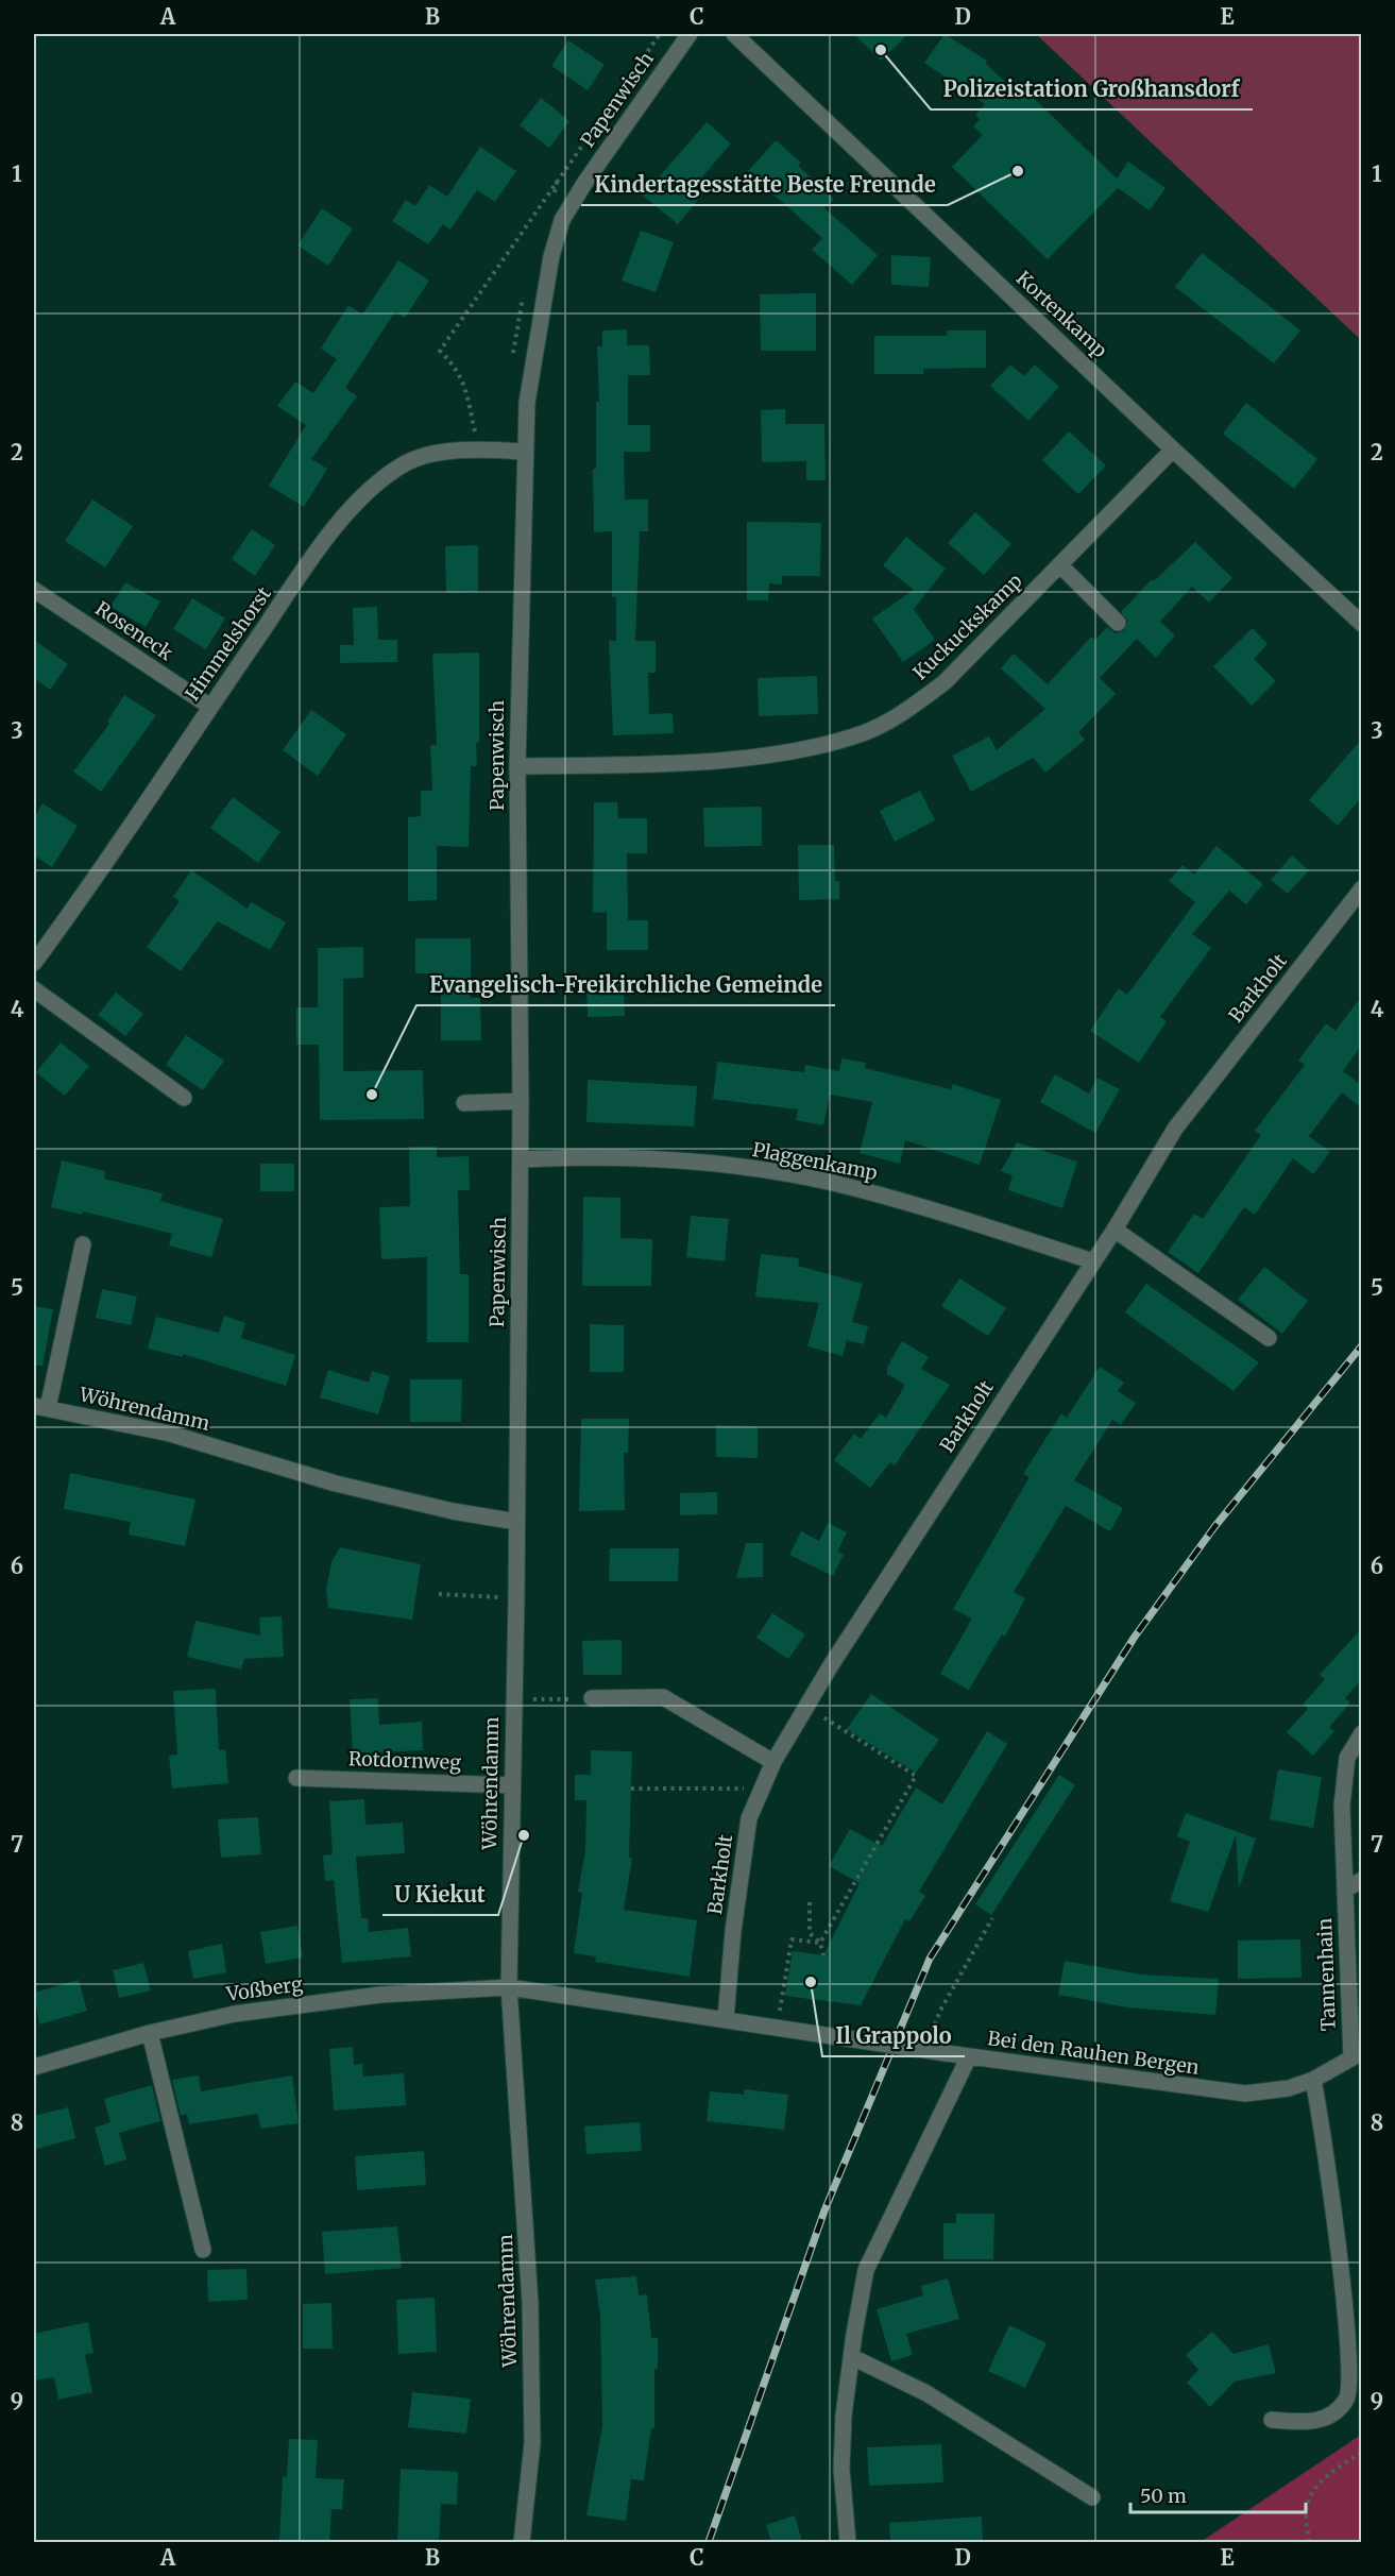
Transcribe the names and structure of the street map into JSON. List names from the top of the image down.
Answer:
{
  "streets": {
    "street": [
      "Papenwisch",
      "Kortenkamp",
      "Kuckuckskamp",
      "Roseneck",
      "Himmelshorst",
      "Barkholt",
      "Plaggenkamp",
      "Wöhrendamm",
      "Rotdornweg",
      "Tannenhain",
      "Voßberg",
      "Bei den Rauhen Bergen"
    ]
  },
  "crossings": [
    ["Papenwisch", "Kuckuckskamp"],
    ["Papenwisch", "Himmelshorst"],
    ["Papenwisch", "Plaggenkamp"],
    ["Papenwisch", "Wöhrendamm"],
    ["Kortenkamp", "Kuckuckskamp"],
    ["Roseneck", "Himmelshorst"],
    ["Barkholt", "Plaggenkamp"],
    ["Barkholt", "Bei den Rauhen Bergen"],
    ["Wöhrendamm", "Rotdornweg"],
    ["Wöhrendamm", "Voßberg"],
    ["Wöhrendamm", "Bei den Rauhen Bergen"],
    ["Tannenhain", "Bei den Rauhen Bergen"],
    ["Voßberg", "Bei den Rauhen Bergen"]
  ],
  "places": [
    "Polizeistation Großhansdorf",
    "Kindertagesstätte Beste Freunde",
    "Evangelisch-Freikirchliche Gemeinde",
    "U Kiekut",
    "Il Grappolo"
  ],
  "scale_bar": "50 m",
  "grid": {
    "columns": [
      "A",
      "B",
      "C",
      "D",
      "E"
    ],
    "rows": [
      "1",
      "2",
      "3",
      "4",
      "5",
      "6",
      "7",
      "8",
      "9"
    ]
  }
}
